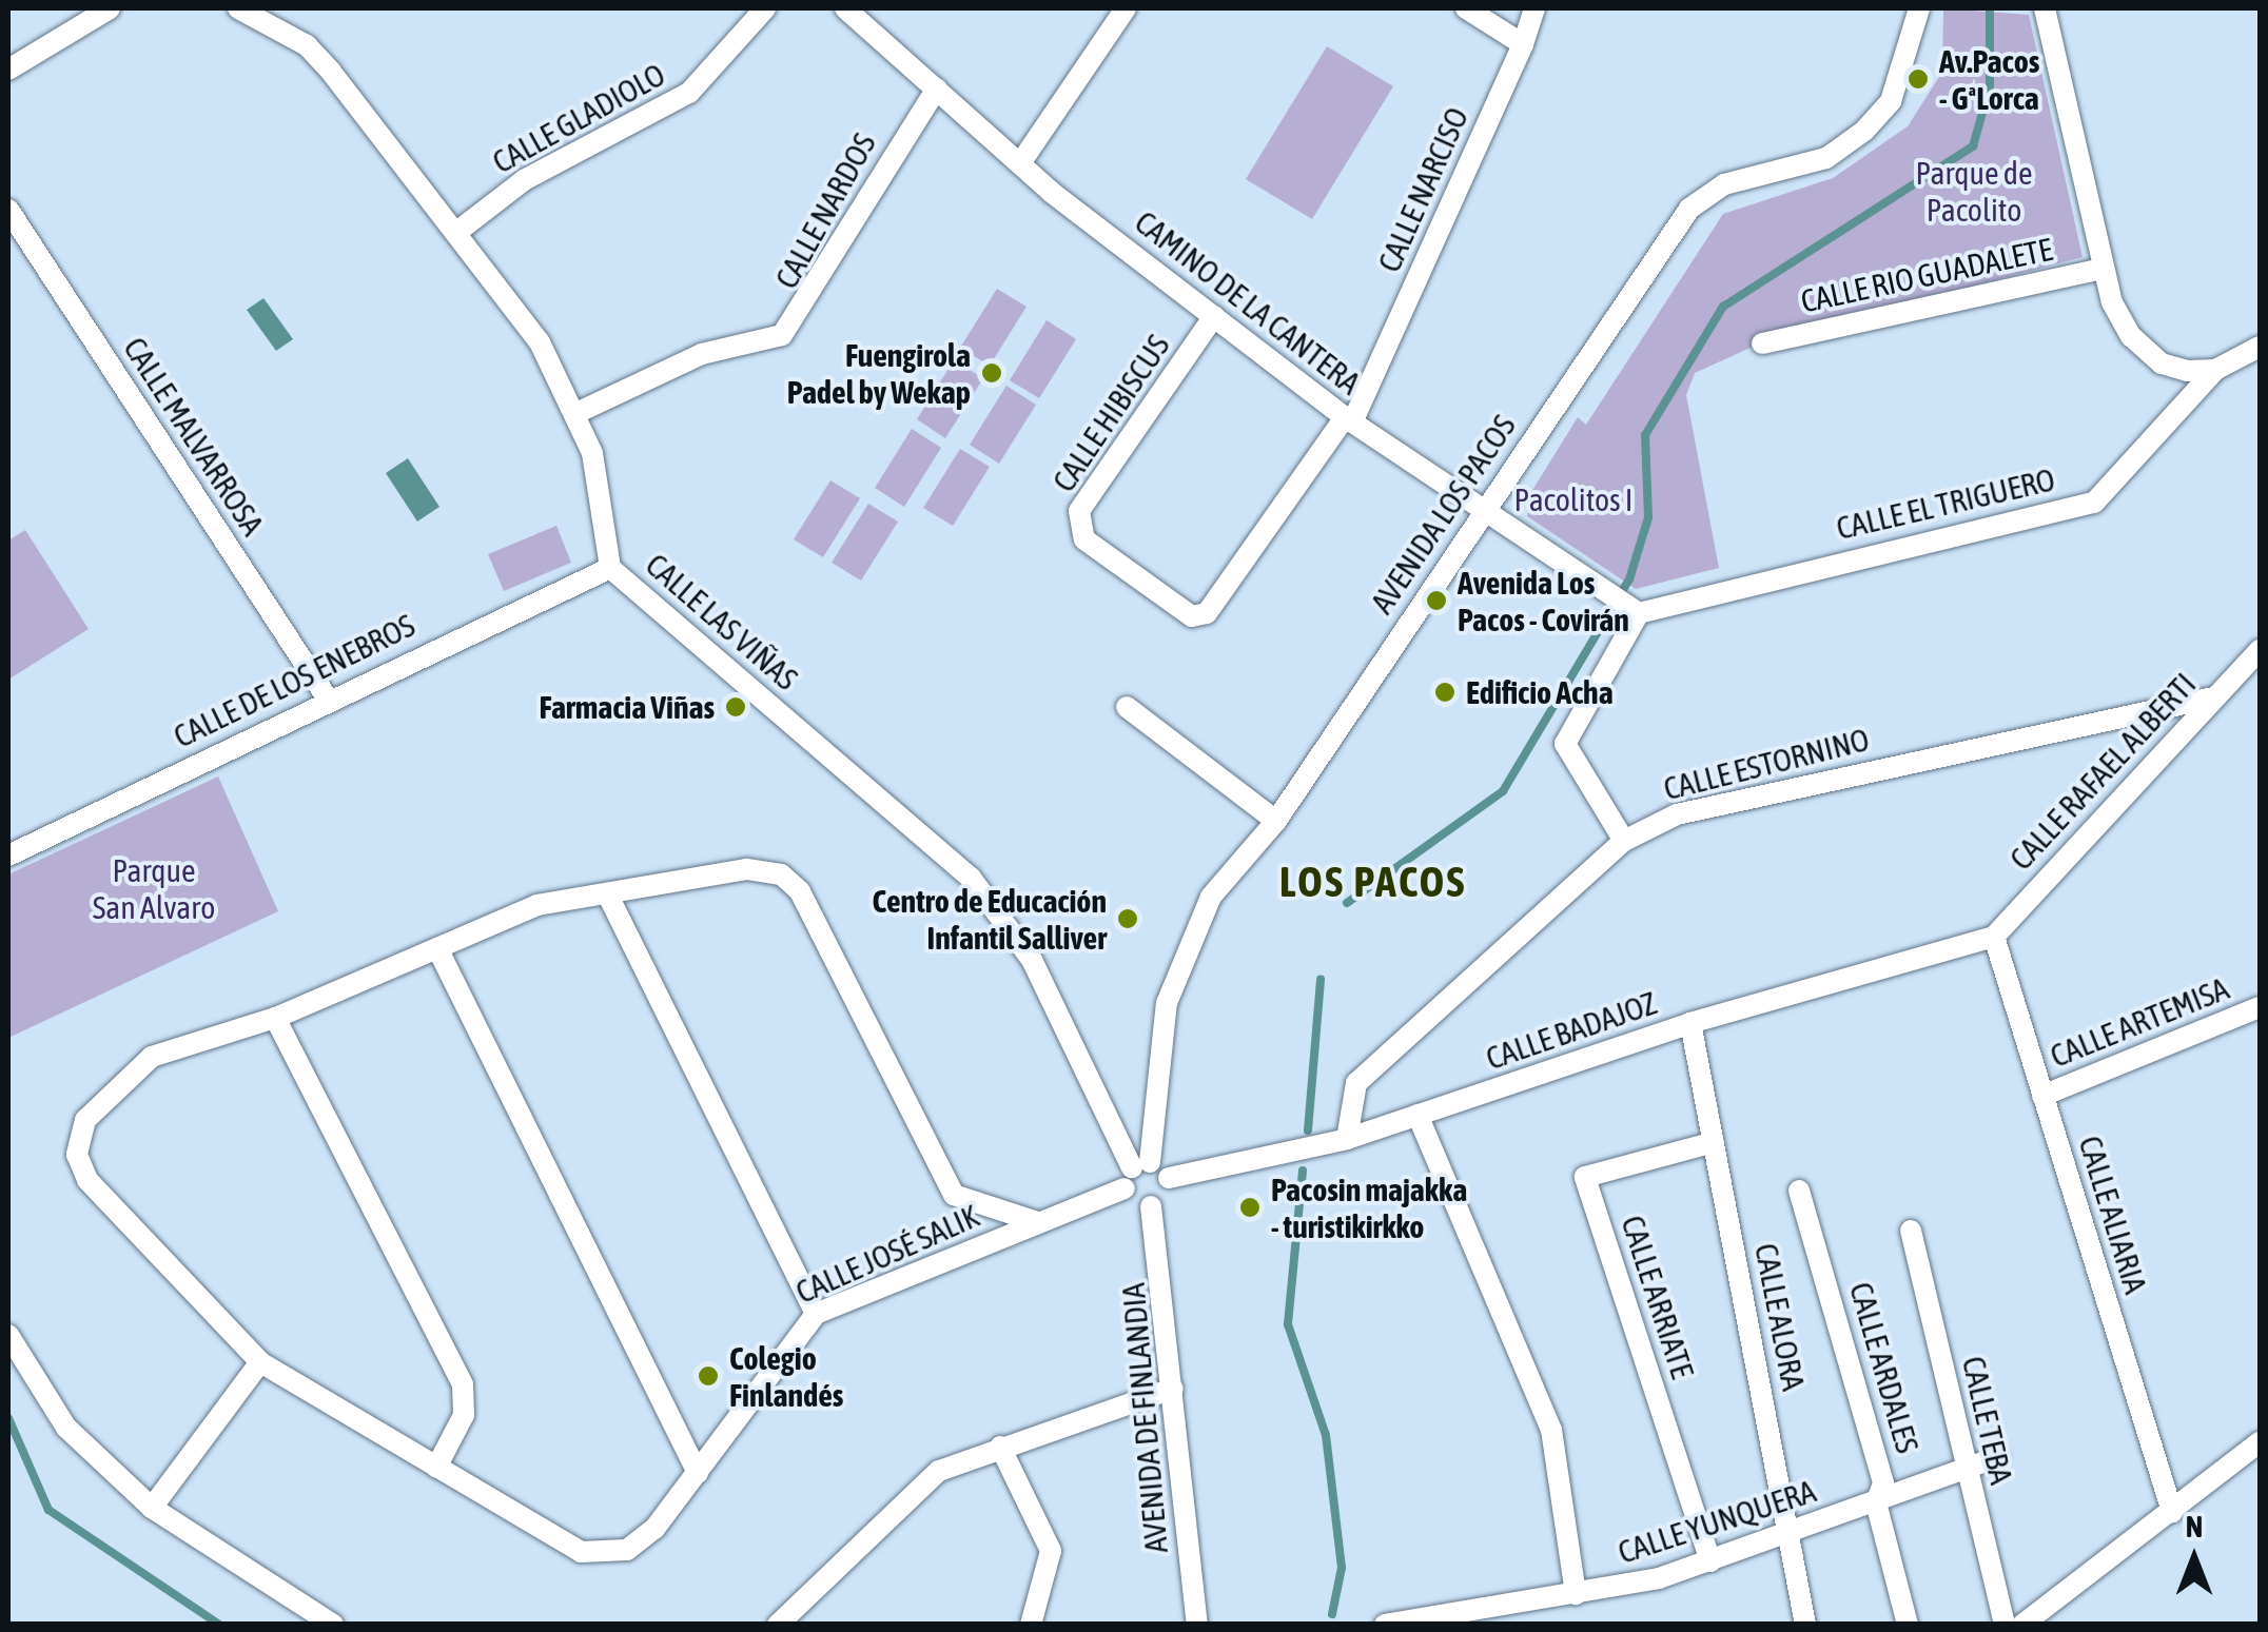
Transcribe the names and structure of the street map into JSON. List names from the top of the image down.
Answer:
{
  "streets": {
    "street": [
      "CALLE GLADIOLO",
      "CALLE NARCISO",
      "CALLE NARDOS",
      "CALLE RIO GUADALETE",
      "CAMINO DE LA CANTERA",
      "CALLE HIBISCUS",
      "CALLE MALVARROSA",
      "CALLE EL TRIGUERO",
      "AVENIDA LOS PACOS",
      "CALLE LAS VIÑAS",
      "CALLE DE LOS ENEBROS",
      "CALLE ESTORNINO",
      "CALLE RAFAEL ALBERTI",
      "CALLE ARTEMISA",
      "CALLE BADAJOZ",
      "CALLE ALIARIA",
      "CALLE JOSÉ SALIK",
      "CALLE ARRIATE",
      "CALLE ALORA",
      "CALLE ARDALES",
      "AVENIDA DE FINLANDIA",
      "CALLE TEBA",
      "CALLE YUNQUERA"
    ]
  },
  "crossings": [
    ["CALLE GLADIOLO", "CALLE LAS VIÑAS"],
    ["CALLE NARCISO", "CAMINO DE LA CANTERA"],
    ["CALLE NARCISO", "CALLE HIBISCUS"],
    ["CALLE NARDOS", "CAMINO DE LA CANTERA"],
    ["CALLE NARDOS", "CALLE LAS VIÑAS"],
    ["CAMINO DE LA CANTERA", "CALLE HIBISCUS"],
    ["CAMINO DE LA CANTERA", "CALLE EL TRIGUERO"],
    ["CAMINO DE LA CANTERA", "AVENIDA LOS PACOS"],
    ["CALLE MALVARROSA", "CALLE DE LOS ENEBROS"],
    ["AVENIDA LOS PACOS", "CALLE LAS VIÑAS"],
    ["AVENIDA LOS PACOS", "CALLE JOSÉ SALIK"],
    ["CALLE LAS VIÑAS", "CALLE DE LOS ENEBROS"],
    ["CALLE LAS VIÑAS", "CALLE JOSÉ SALIK"],
    ["CALLE ESTORNINO", "CALLE RAFAEL ALBERTI"],
    ["CALLE ESTORNINO", "CALLE BADAJOZ"],
    ["CALLE RAFAEL ALBERTI", "CALLE BADAJOZ"],
    ["CALLE RAFAEL ALBERTI", "CALLE ALIARIA"],
    ["CALLE ARTEMISA", "CALLE ALIARIA"],
    ["CALLE BADAJOZ", "CALLE ALIARIA"],
    ["CALLE BADAJOZ", "CALLE ALORA"],
    ["CALLE ARRIATE", "CALLE ALORA"],
    ["CALLE ARRIATE", "CALLE YUNQUERA"],
    ["CALLE ALORA", "CALLE YUNQUERA"],
    ["CALLE ARDALES", "CALLE YUNQUERA"],
    ["CALLE TEBA", "CALLE YUNQUERA"]
  ],
  "districts": ["LOS PACOS"],
  "parks": ["Parque de Pacolito", "Pacolitos I", "Parque San Alvaro"],
  "places": [
    "Av.Pacos - GªLorca",
    "Fuengirola Padel by Wekap",
    "Avenida Los Pacos - Covirán",
    "Edificio Acha",
    "Farmacia Viñas",
    "Centro de Educación Infantil Salliver",
    "Pacosin majakka - turistikirkko",
    "Colegio Finlandés"
  ],
  "north": "top"
}
